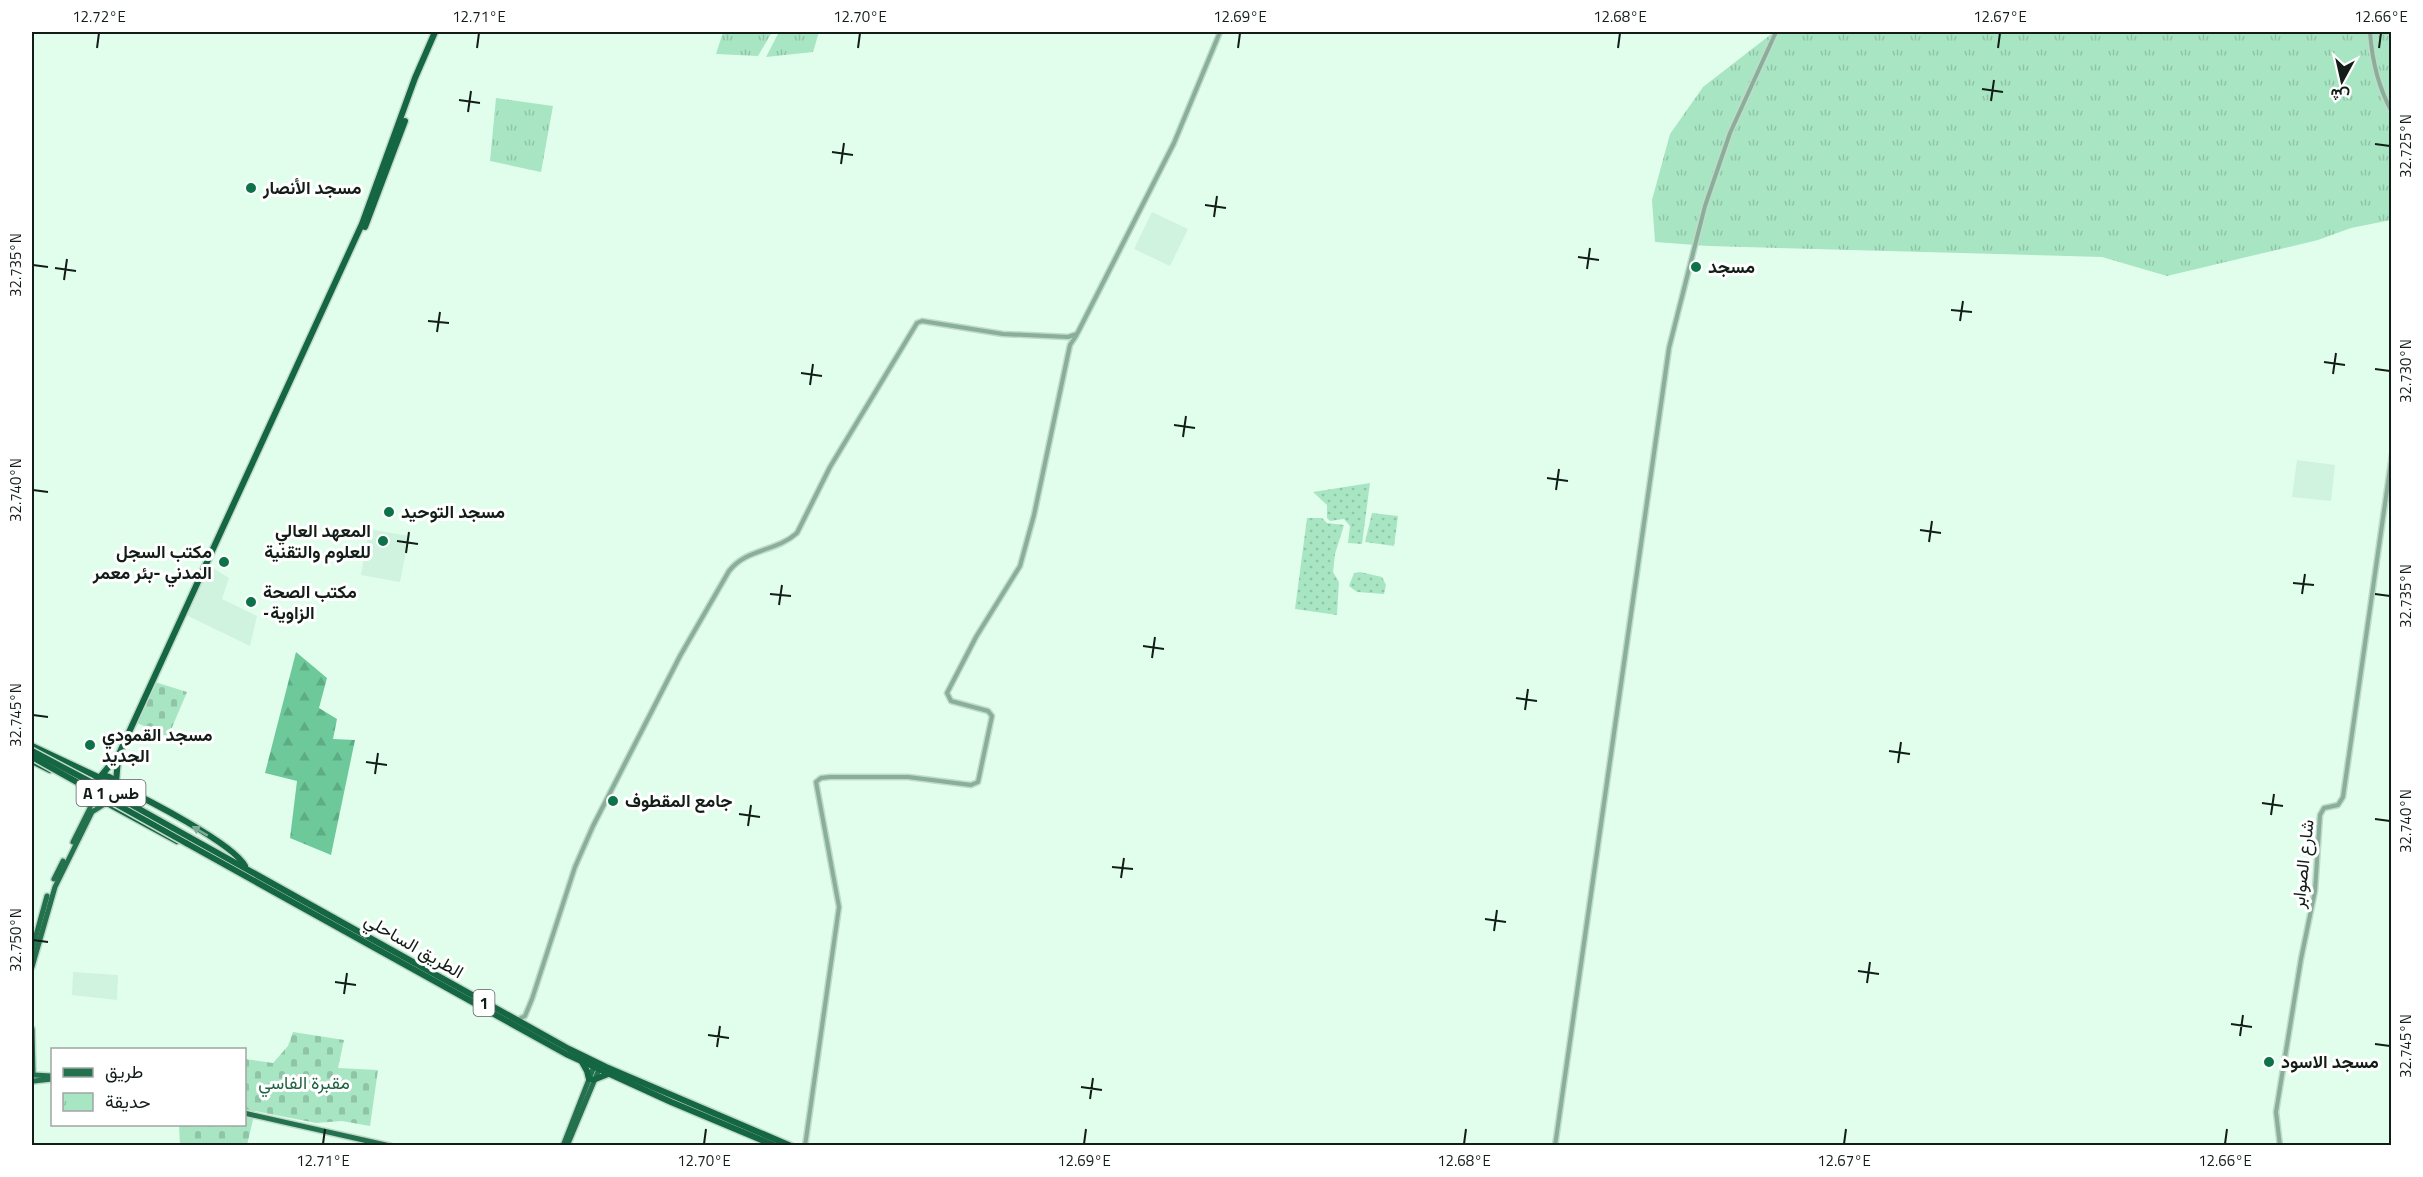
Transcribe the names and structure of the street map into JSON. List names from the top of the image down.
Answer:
{
  "streets": {
    "highway": ["A 1 طس", "الطريق الساحلي", "1"],
    "street": ["شارع الصوابر"]
  },
  "parks": ["مقبرة الفاسي"],
  "places": [
    "مسجد الأنصار",
    "مسجد",
    "مسجد التوحيد",
    "المعهد العالي للعلوم والتقنية",
    "مكتب السجل المدني -بئر معمر",
    "مكتب الصحة -الزاوية",
    "مسجد القمودي الجديد",
    "جامع المقطوف",
    "مسجد الاسود"
  ],
  "legend": ["طريق", "حديقة"],
  "north": "bottom",
  "coordinates": [
    "12.72°E",
    "12.71°E",
    "12.70°E",
    "12.69°E",
    "12.68°E",
    "12.67°E",
    "12.66°E",
    "32.725°N",
    "32.735°N",
    "32.730°N",
    "32.740°N",
    "32.745°N",
    "32.750°N"
  ]
}
